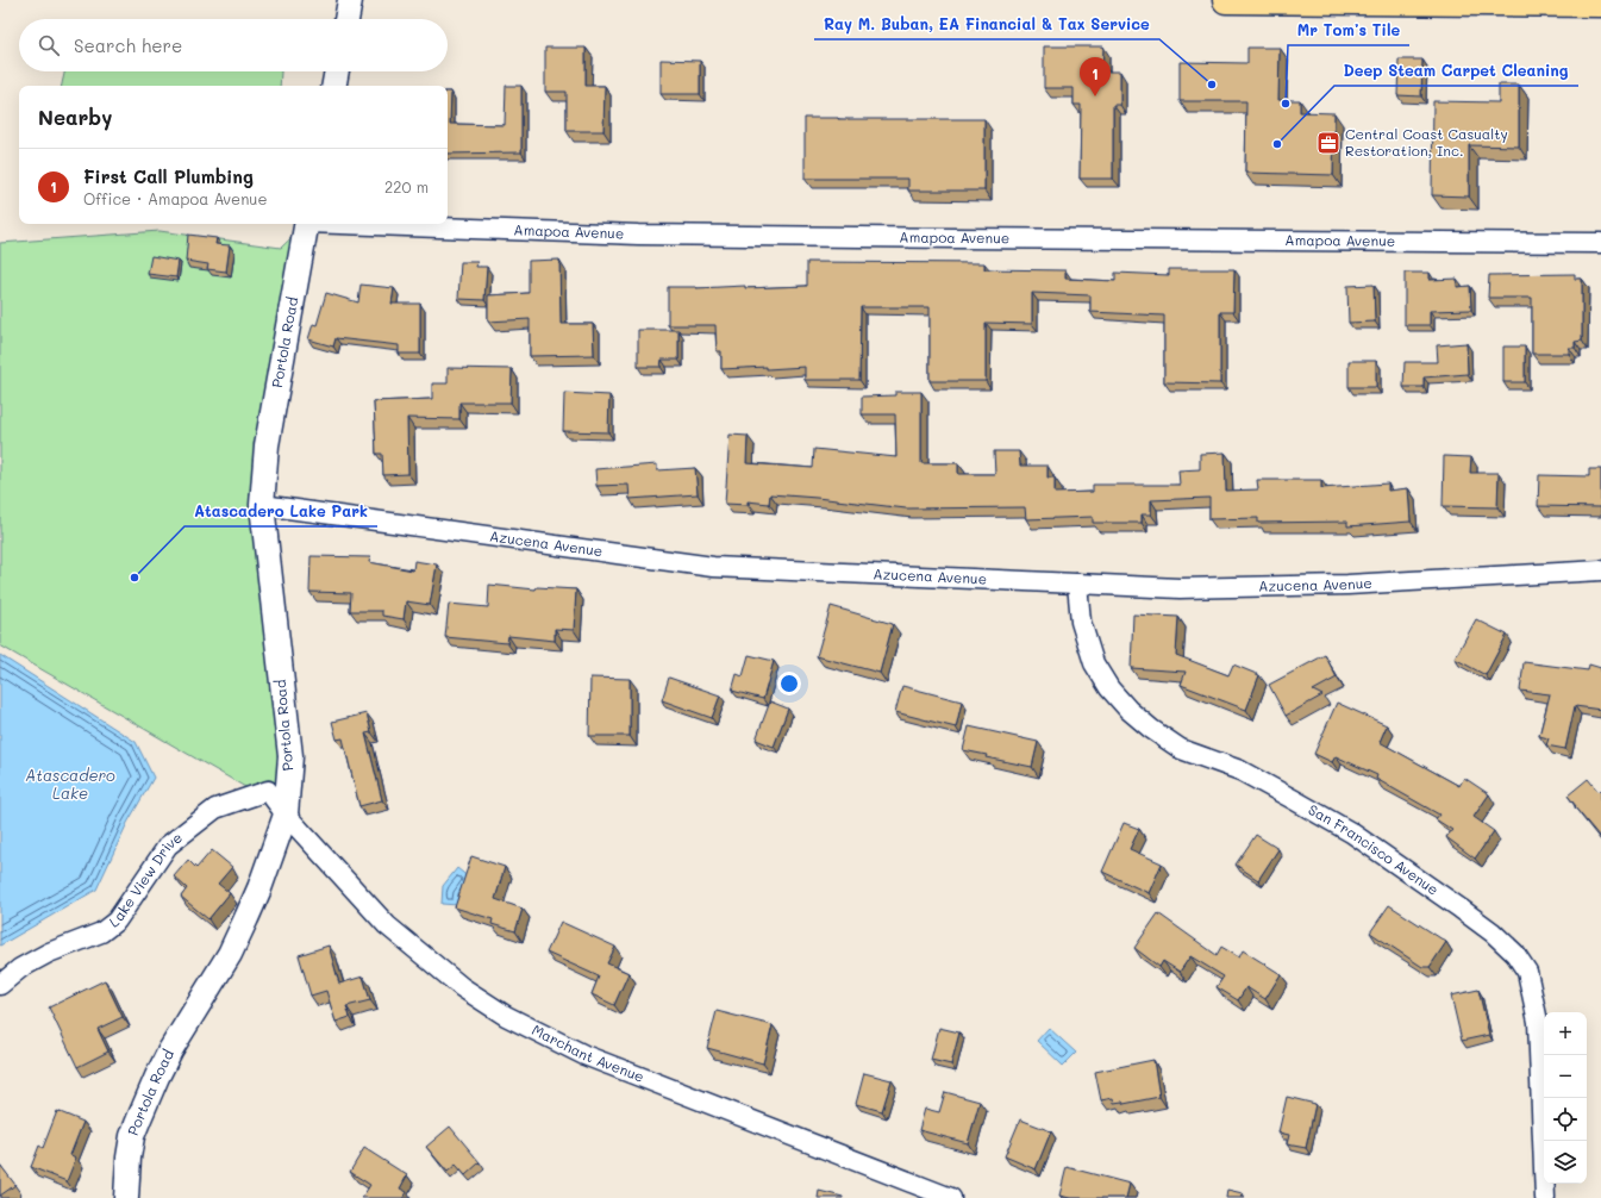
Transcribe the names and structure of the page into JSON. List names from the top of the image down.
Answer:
{
  "streets": {
    "street": [
      "Amapoa Avenue",
      "Portola Road",
      "Azucena Avenue",
      "San Francisco Avenue",
      "Lake View Drive",
      "Marchant Avenue"
    ]
  },
  "crossings": [
    ["Portola Road", "Azucena Avenue"],
    ["Portola Road", "Lake View Drive"],
    ["Portola Road", "Marchant Avenue"],
    ["Azucena Avenue", "San Francisco Avenue"],
    ["Lake View Drive", "Marchant Avenue"]
  ],
  "water": ["Atascadero Lake"],
  "places": {
    "other": [
      "Ray M. Buban, EA Financial & Tax Service",
      "Mr Tom’s Tile",
      "Deep Steam Carpet Cleaning",
      "Atascadero Lake Park"
    ],
    "office": ["Central Coast Casualty Restoration, Inc."]
  },
  "page": {
    "search": "Search here",
    "pins": "1",
    "heading": "Nearby",
    "list": [
      {
        "mark": "1",
        "name": "First Call Plumbing",
        "note": "Office · Amapoa Avenue",
        "value": "220 m"
      }
    ],
    "map_buttons": ["+", "−"]
  }
}
